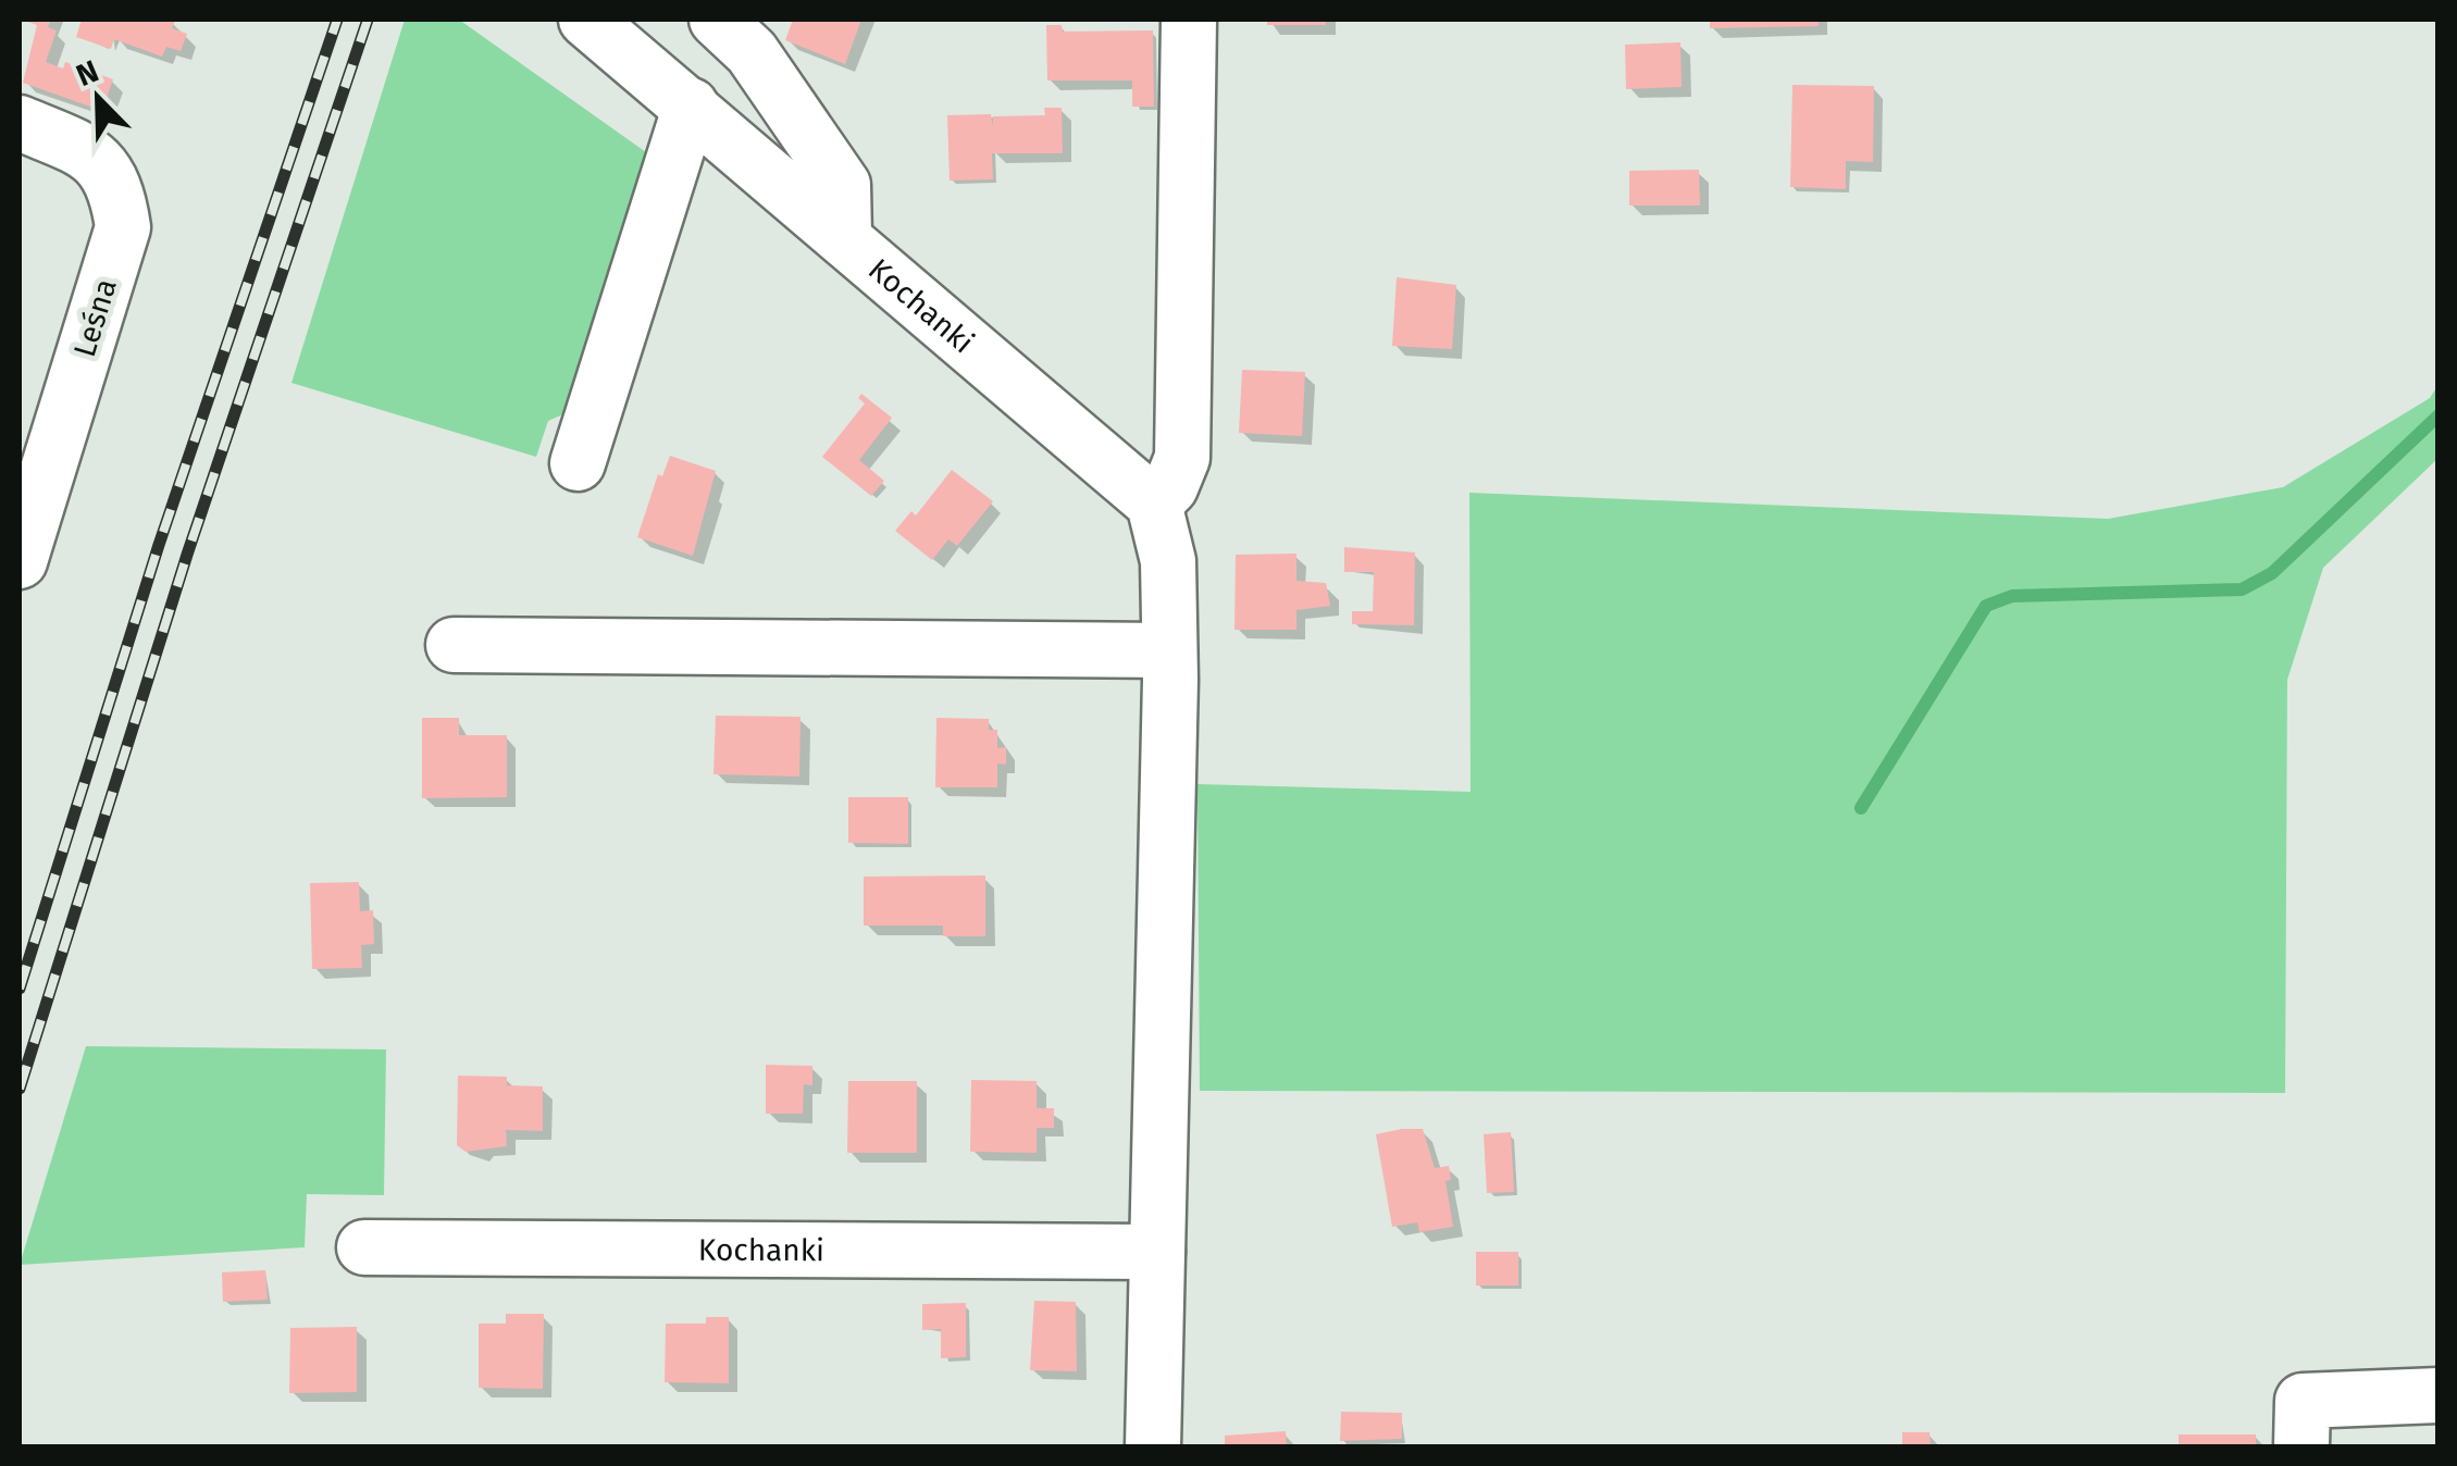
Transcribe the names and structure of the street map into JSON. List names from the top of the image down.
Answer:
{
  "streets": {
    "street": ["Kochanki", "Leśna"]
  },
  "north": "top left"
}
